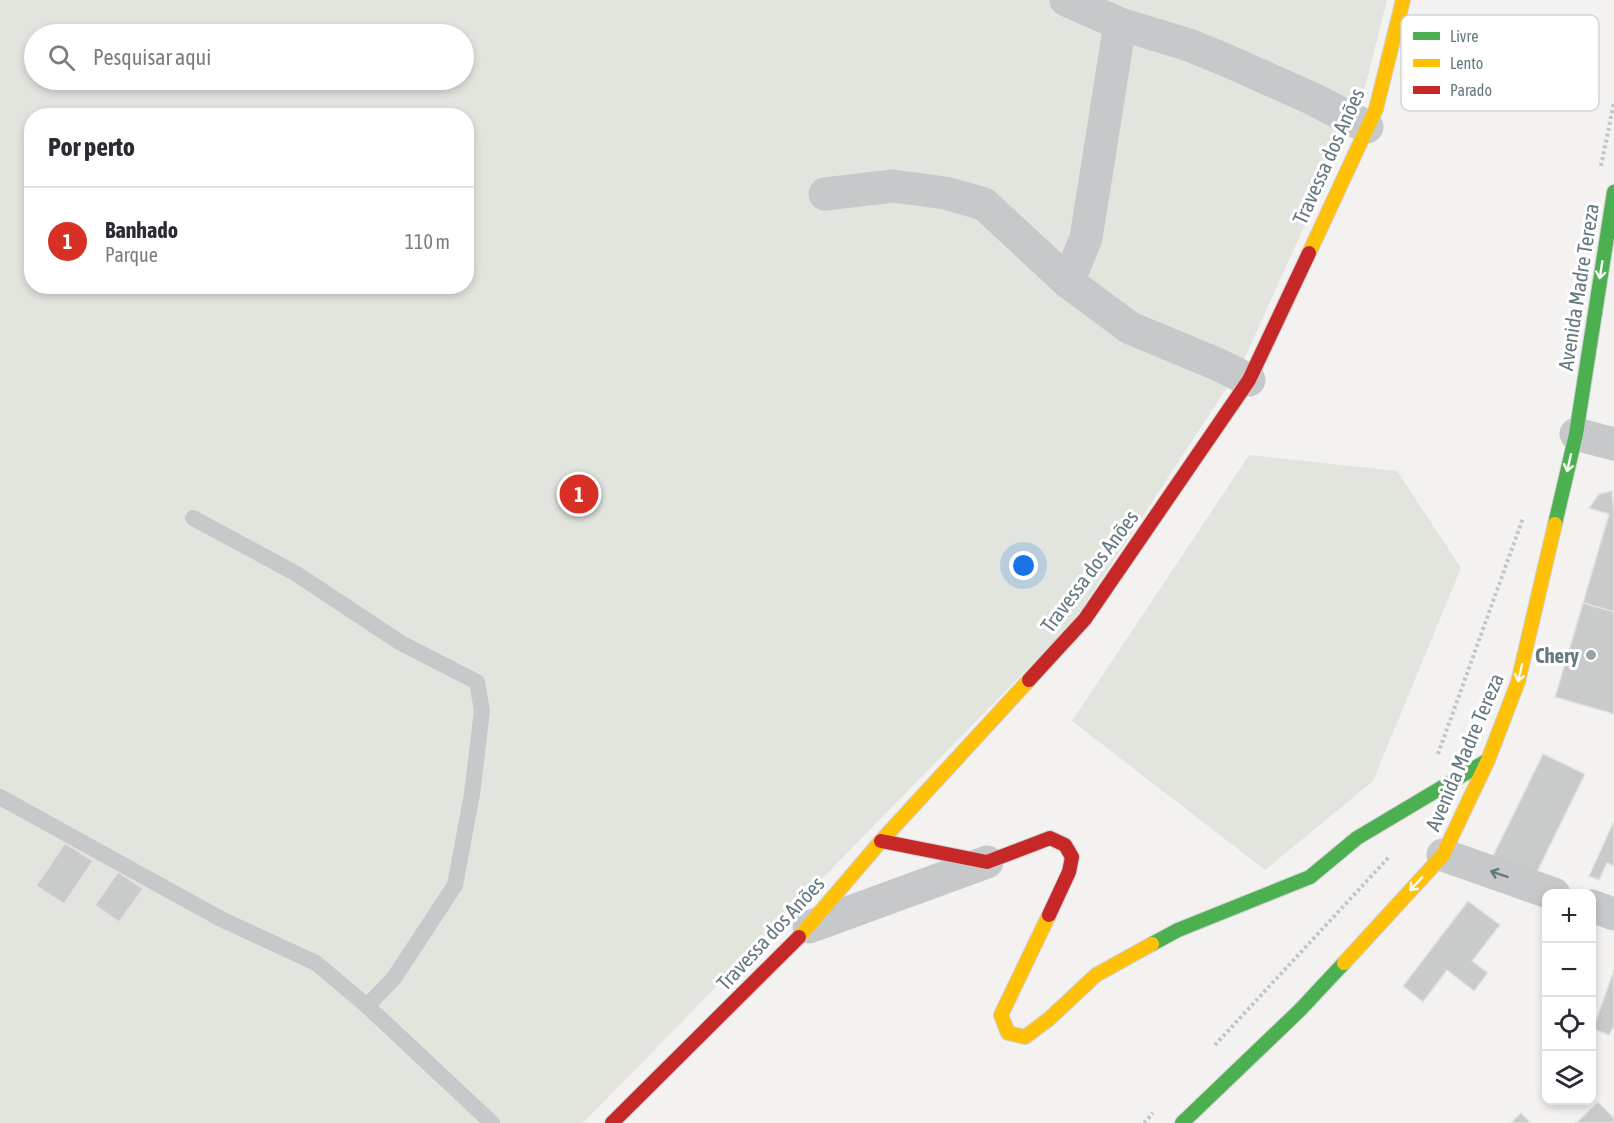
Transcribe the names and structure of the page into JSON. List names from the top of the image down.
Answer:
{
  "streets": {
    "street": ["Travessa dos Anões", "Avenida Madre Tereza"]
  },
  "one_way": ["Avenida Madre Tereza"],
  "places": ["Chery"],
  "legend": ["Livre", "Lento", "Parado"],
  "page": {
    "search": "Pesquisar aqui",
    "heading": "Por perto",
    "list": [
      {
        "mark": "1",
        "name": "Banhado",
        "note": "Parque",
        "value": "110 m"
      }
    ],
    "pins": "1",
    "map_buttons": ["+", "−"]
  }
}
